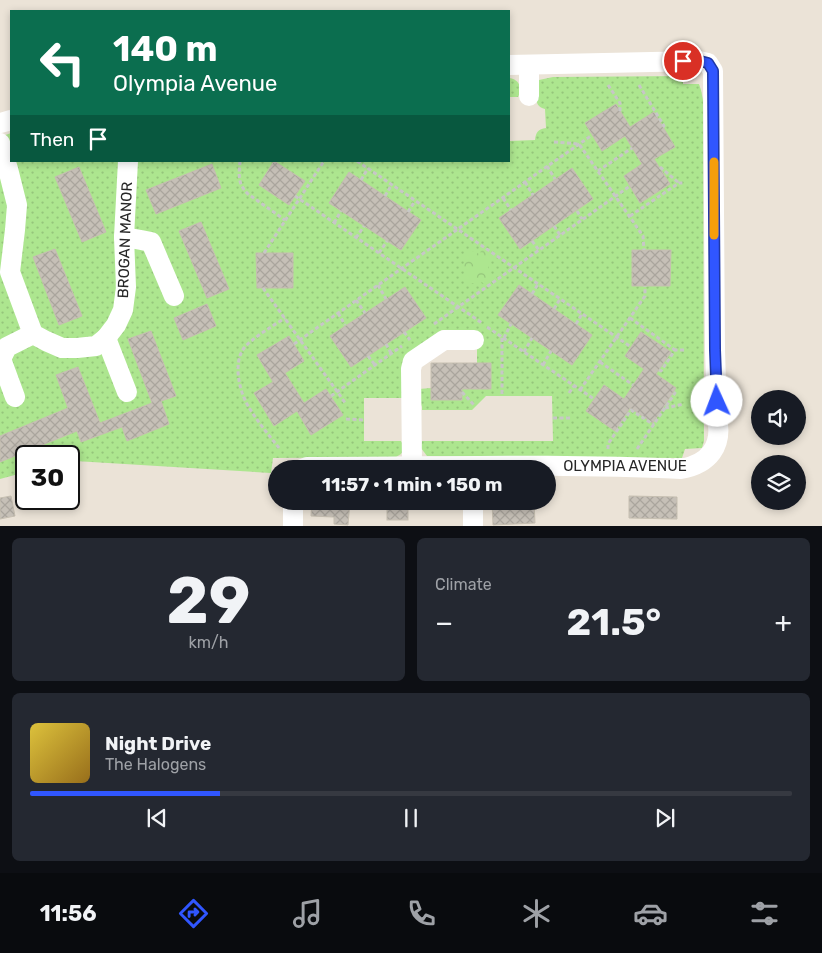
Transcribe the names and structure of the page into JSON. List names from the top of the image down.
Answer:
{
  "streets": {
    "street": ["BROGAN MANOR", "OLYMPIA AVENUE"]
  },
  "page": {
    "turn": ["140 m", "Olympia Avenue"],
    "then": "Then",
    "limit": "30",
    "trip": "11:57 · 1 min · 150 m",
    "tile": [
      ["29", "km/h"],
      "Climate"
    ],
    "heat": ["−", "21.5°", "+"],
    "song": ["Night Drive", "The Halogens"],
    "tabs": "11:56"
  }
}
